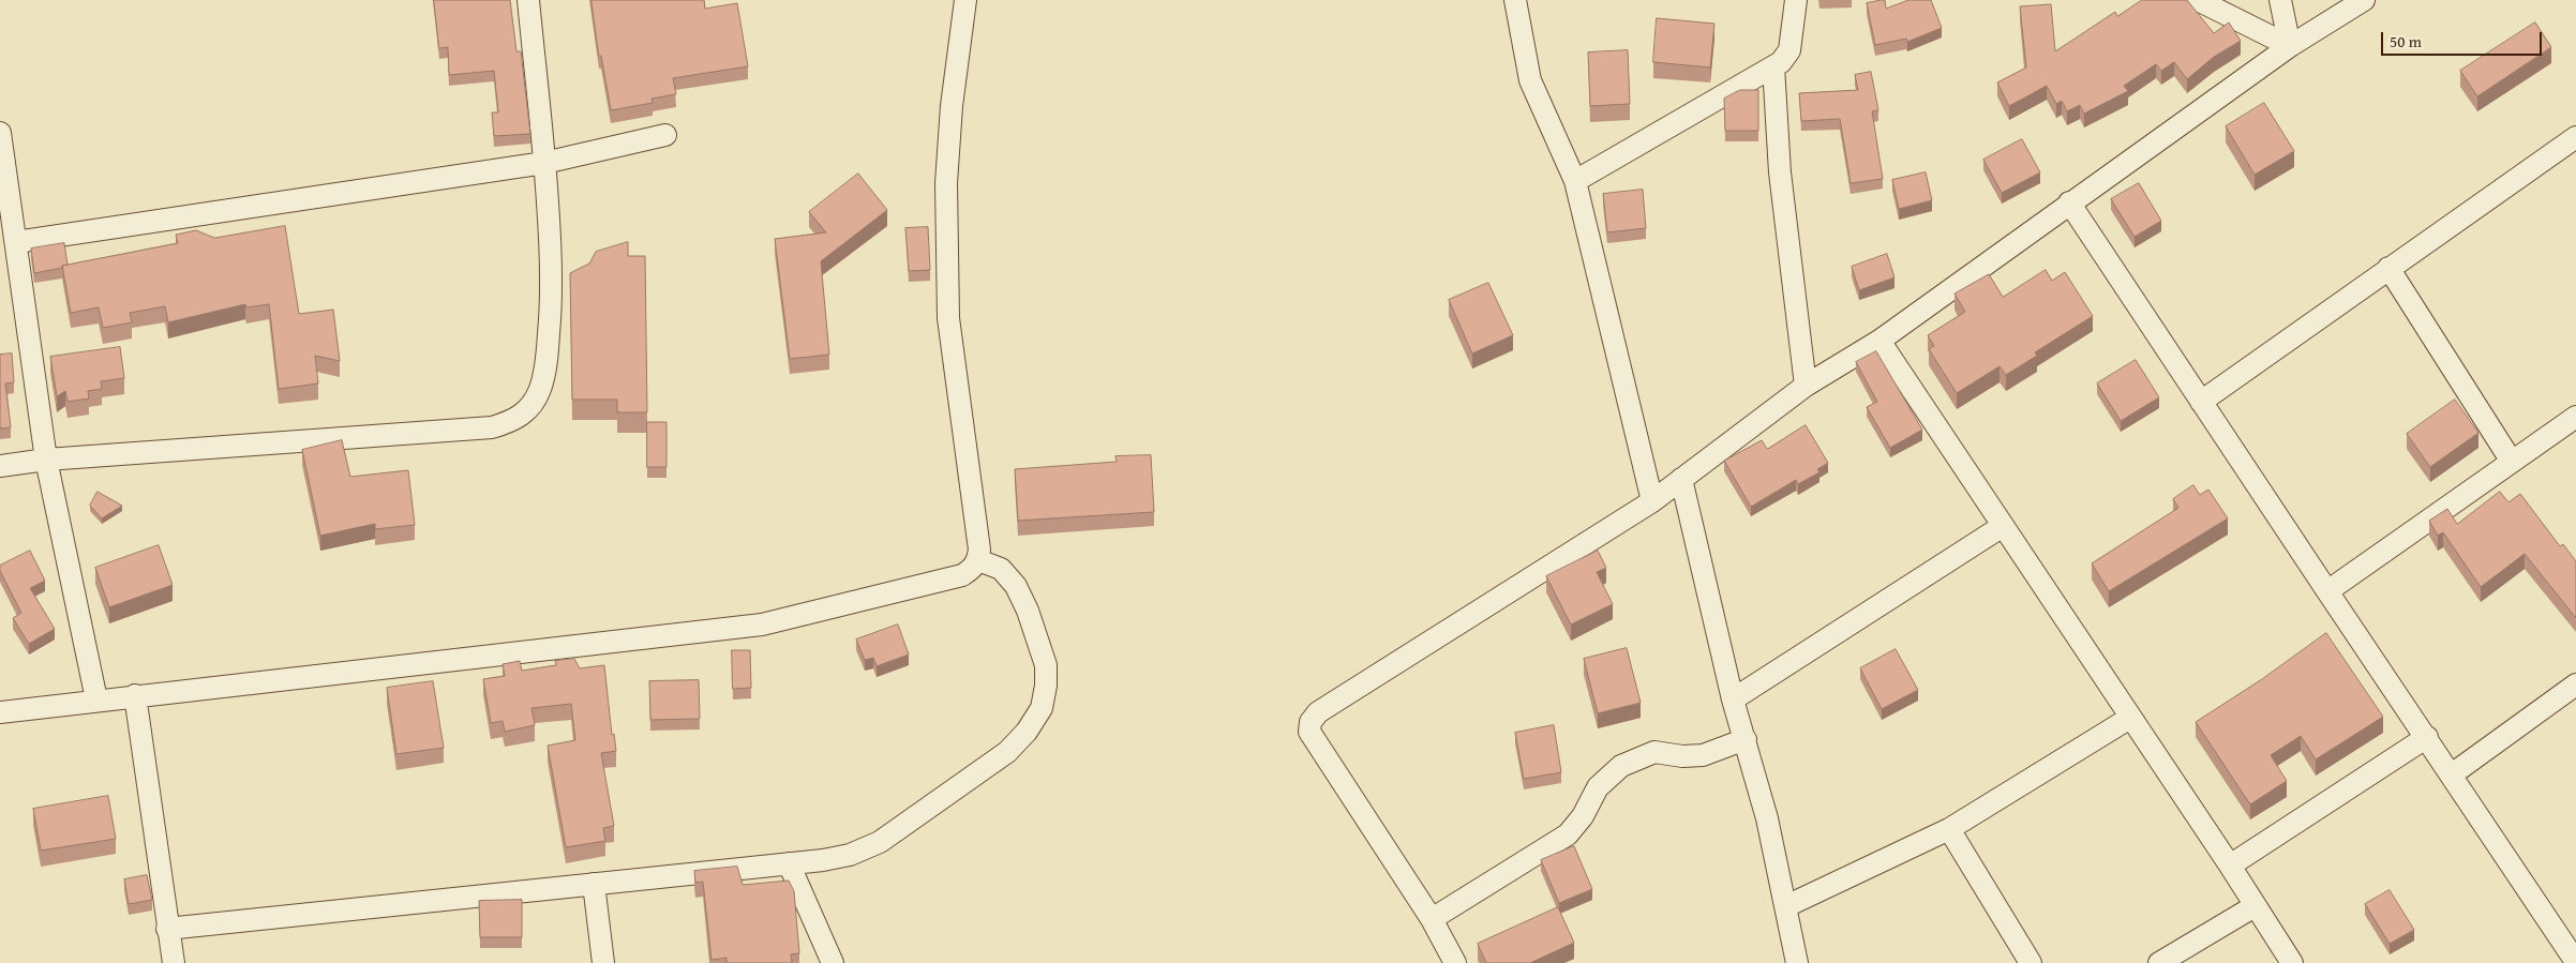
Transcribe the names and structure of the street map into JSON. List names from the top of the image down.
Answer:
{
  "scale_bar": "50 m"
}
